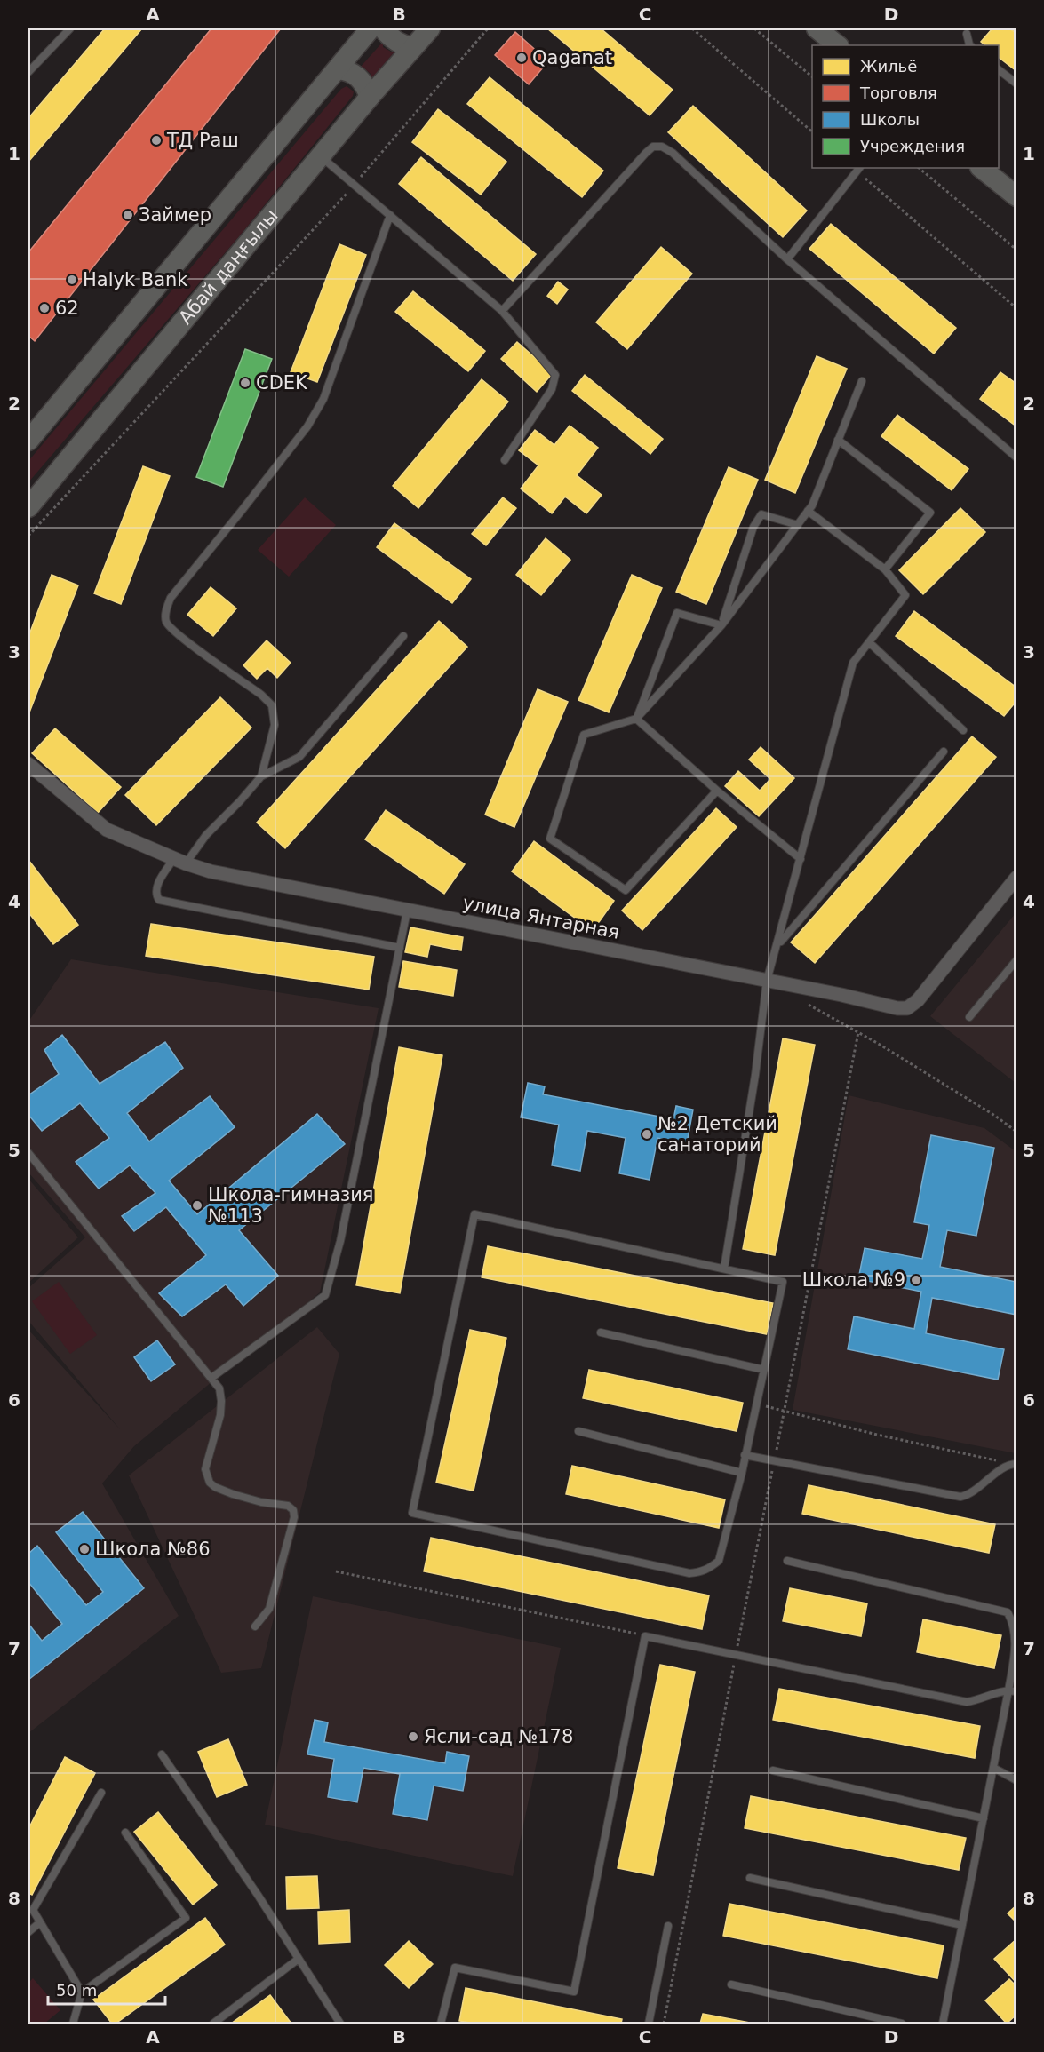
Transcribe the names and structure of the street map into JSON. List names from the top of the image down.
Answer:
{
  "streets": {
    "main road": ["Абай даңғылы"],
    "street": ["улица Янтарная"]
  },
  "places": [
    "Qaganat",
    "ТД Раш",
    "Займер",
    "Halyk Bank",
    "62",
    "CDEK",
    "№2 Детский санаторий",
    "Школа-гимназия №113",
    "Школа №9",
    "Школа №86",
    "Ясли-сад №178"
  ],
  "legend": [
    "Жильё",
    "Торговля",
    "Школы",
    "Учреждения"
  ],
  "scale_bar": "50 m",
  "grid": {
    "columns": [
      "A",
      "B",
      "C",
      "D"
    ],
    "rows": [
      "1",
      "2",
      "3",
      "4",
      "5",
      "6",
      "7",
      "8"
    ]
  }
}
